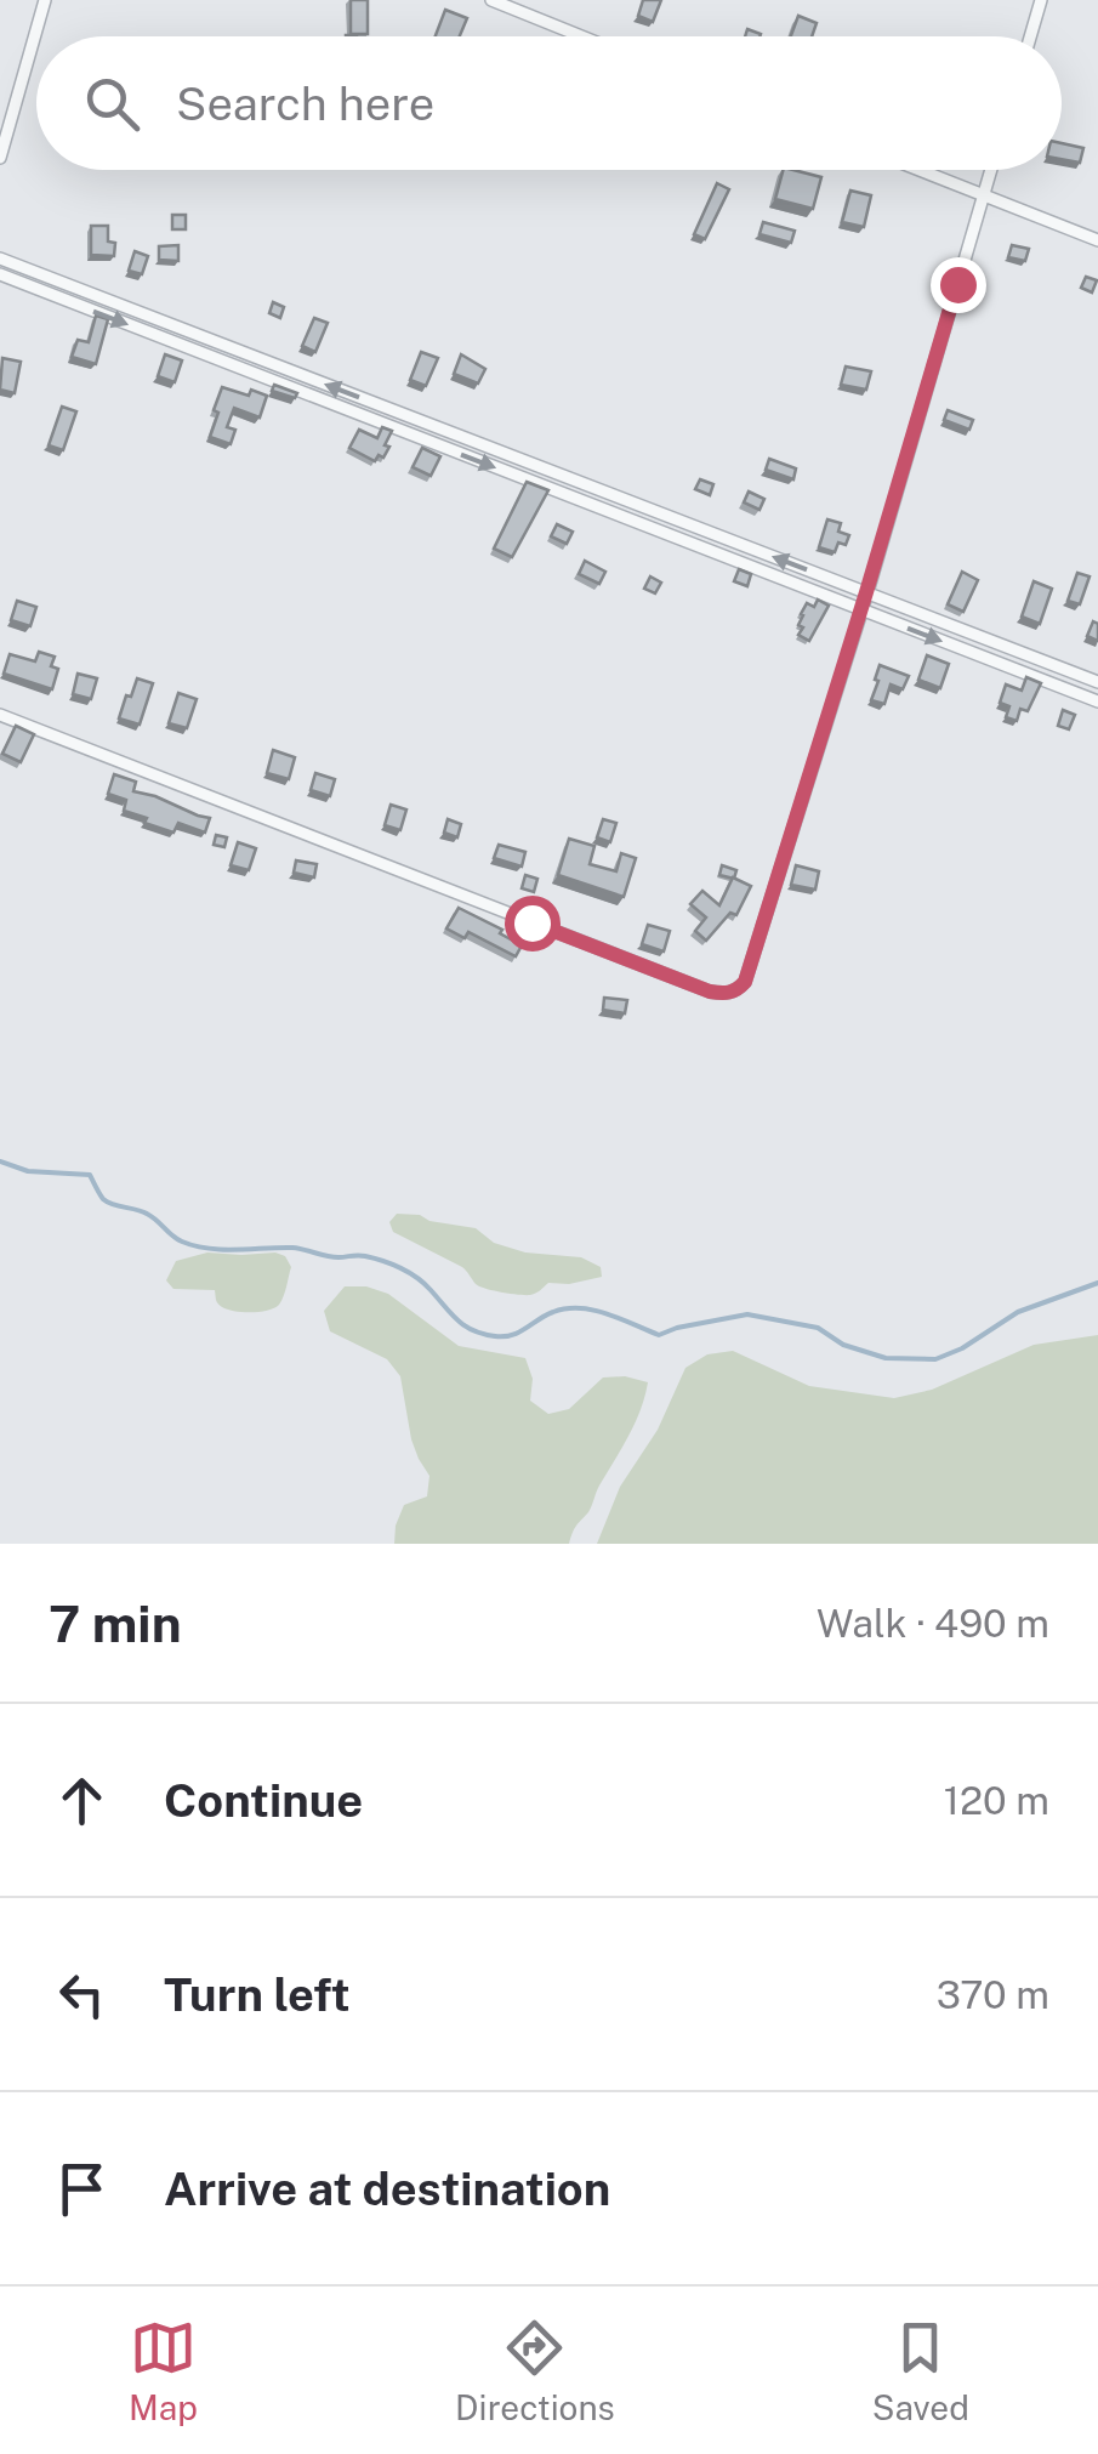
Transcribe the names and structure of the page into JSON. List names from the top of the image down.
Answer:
{
  "page": {
    "search": "Search here",
    "heading": ["7 min", "Walk · 490 m"],
    "list": [
      ["Continue", "120 m"],
      ["Turn left", "370 m"],
      "Arrive at destination"
    ],
    "nav": ["Map", "Directions", "Saved"]
  }
}
